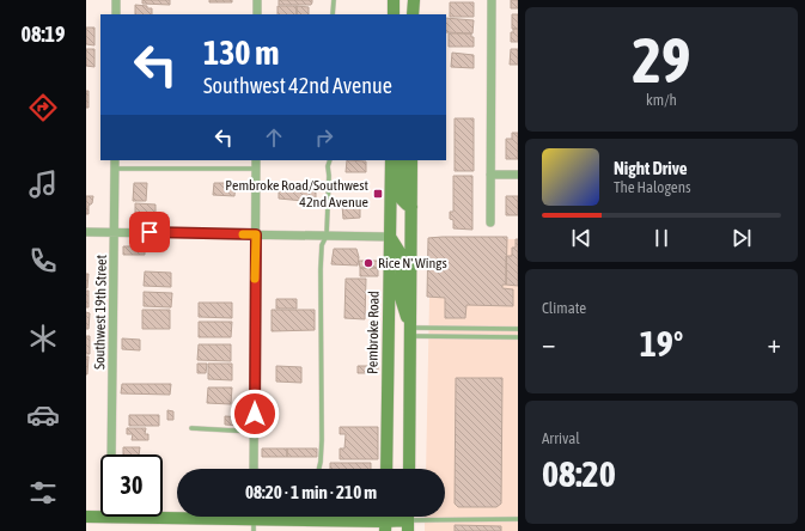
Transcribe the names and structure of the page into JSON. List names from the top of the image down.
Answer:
{
  "streets": {
    "main road": ["Pembroke Road"],
    "street": ["Southwest 19th Street"]
  },
  "places": {
    "transit": ["Pembroke Road/Southwest 42nd Avenue"],
    "other": ["Rice N' Wings"]
  },
  "page": {
    "tabs": "08:19",
    "tile": [
      ["29", "km/h"],
      "Climate",
      ["Arrival", "08:20"]
    ],
    "turn": ["130 m", "Southwest 42nd Avenue"],
    "song": ["Night Drive", "The Halogens"],
    "heat": ["−", "19°", "+"],
    "limit": "30",
    "trip": "08:20 · 1 min · 210 m"
  }
}
